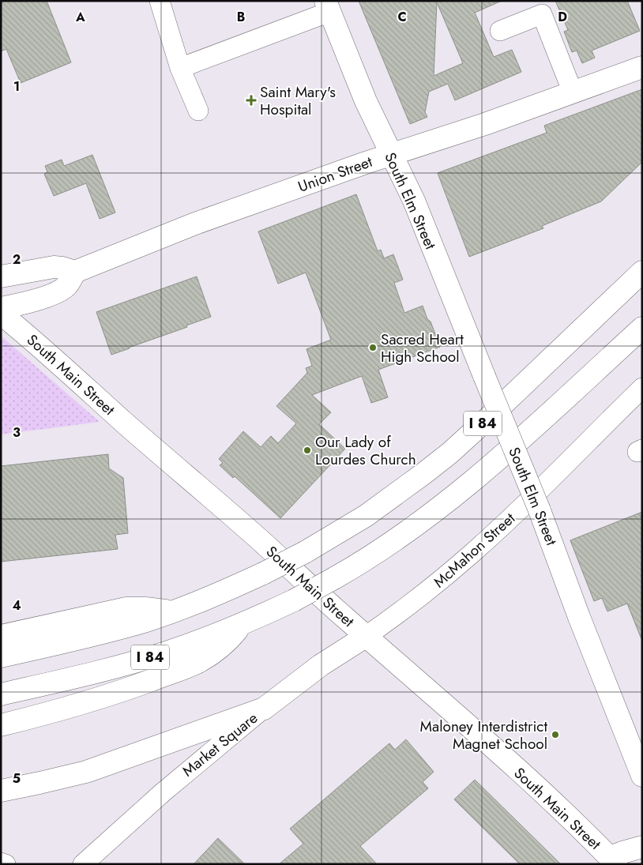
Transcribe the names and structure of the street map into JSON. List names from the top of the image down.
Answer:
{
  "streets": {
    "main road": [
      "Union Street",
      "South Elm Street",
      "South Main Street",
      "I 84",
      "Market Square"
    ],
    "street": ["McMahon Street"]
  },
  "crossings": [
    ["Union Street", "South Elm Street"],
    ["South Main Street", "McMahon Street"],
    ["South Main Street", "Market Square"],
    ["McMahon Street", "Market Square"]
  ],
  "places": {
    "health": ["Saint Mary's Hospital"],
    "other": ["Sacred Heart High School", "Our Lady of Lourdes Church", "Maloney Interdistrict Magnet School"]
  },
  "grid": {
    "columns": [
      "A",
      "B",
      "C",
      "D"
    ],
    "rows": [
      "1",
      "2",
      "3",
      "4",
      "5"
    ]
  }
}
